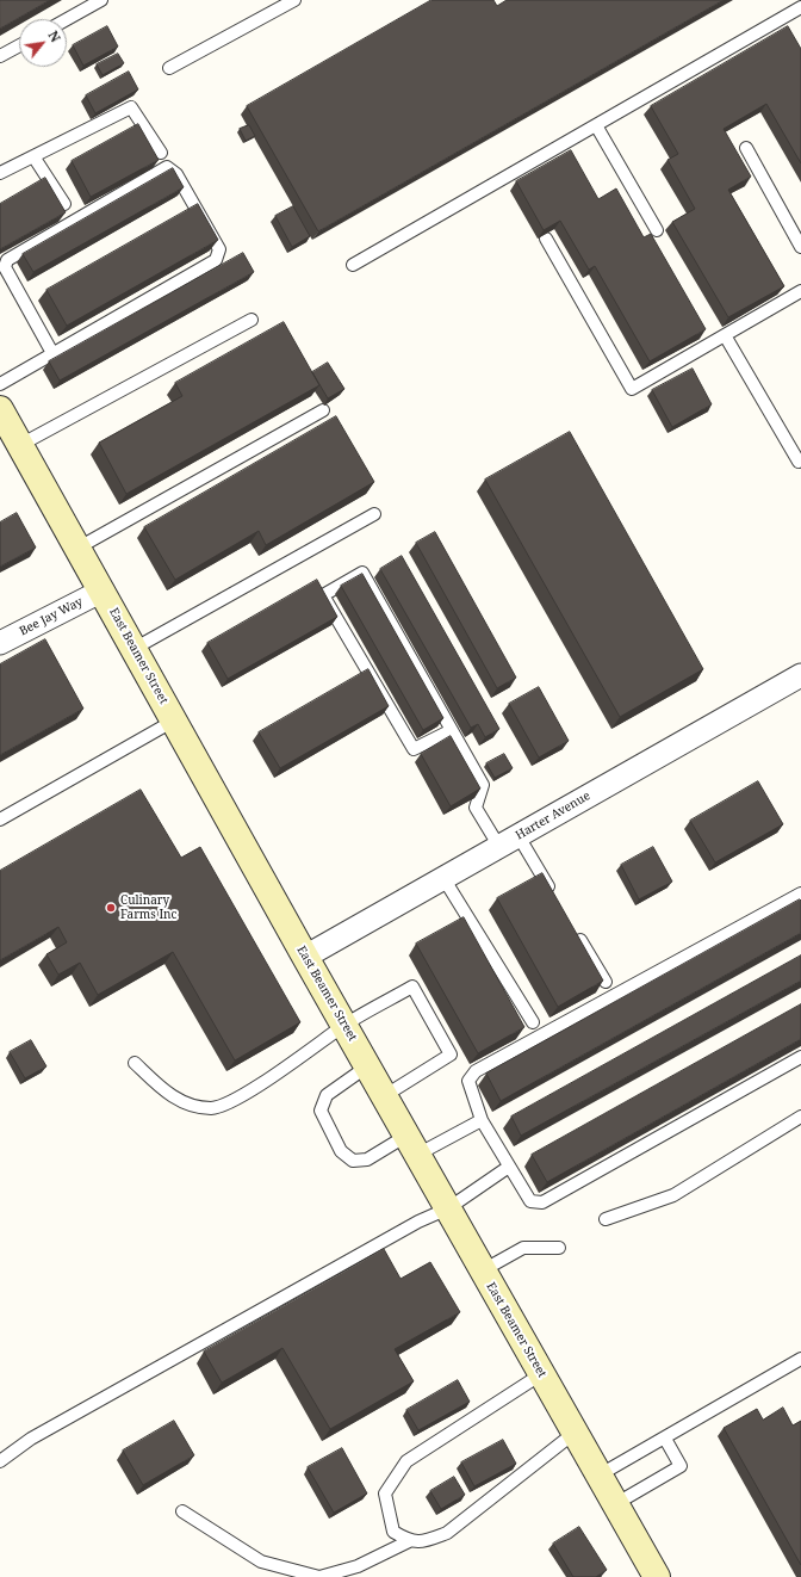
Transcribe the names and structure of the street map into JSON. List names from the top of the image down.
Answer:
{
  "streets": {
    "street": ["Bee Jay Way", "East Beamer Street", "Harter Avenue"]
  },
  "crossings": [
    ["Bee Jay Way", "East Beamer Street"],
    ["East Beamer Street", "Harter Avenue"]
  ],
  "places": ["Culinary Farms Inc"],
  "north": "top right"
}
